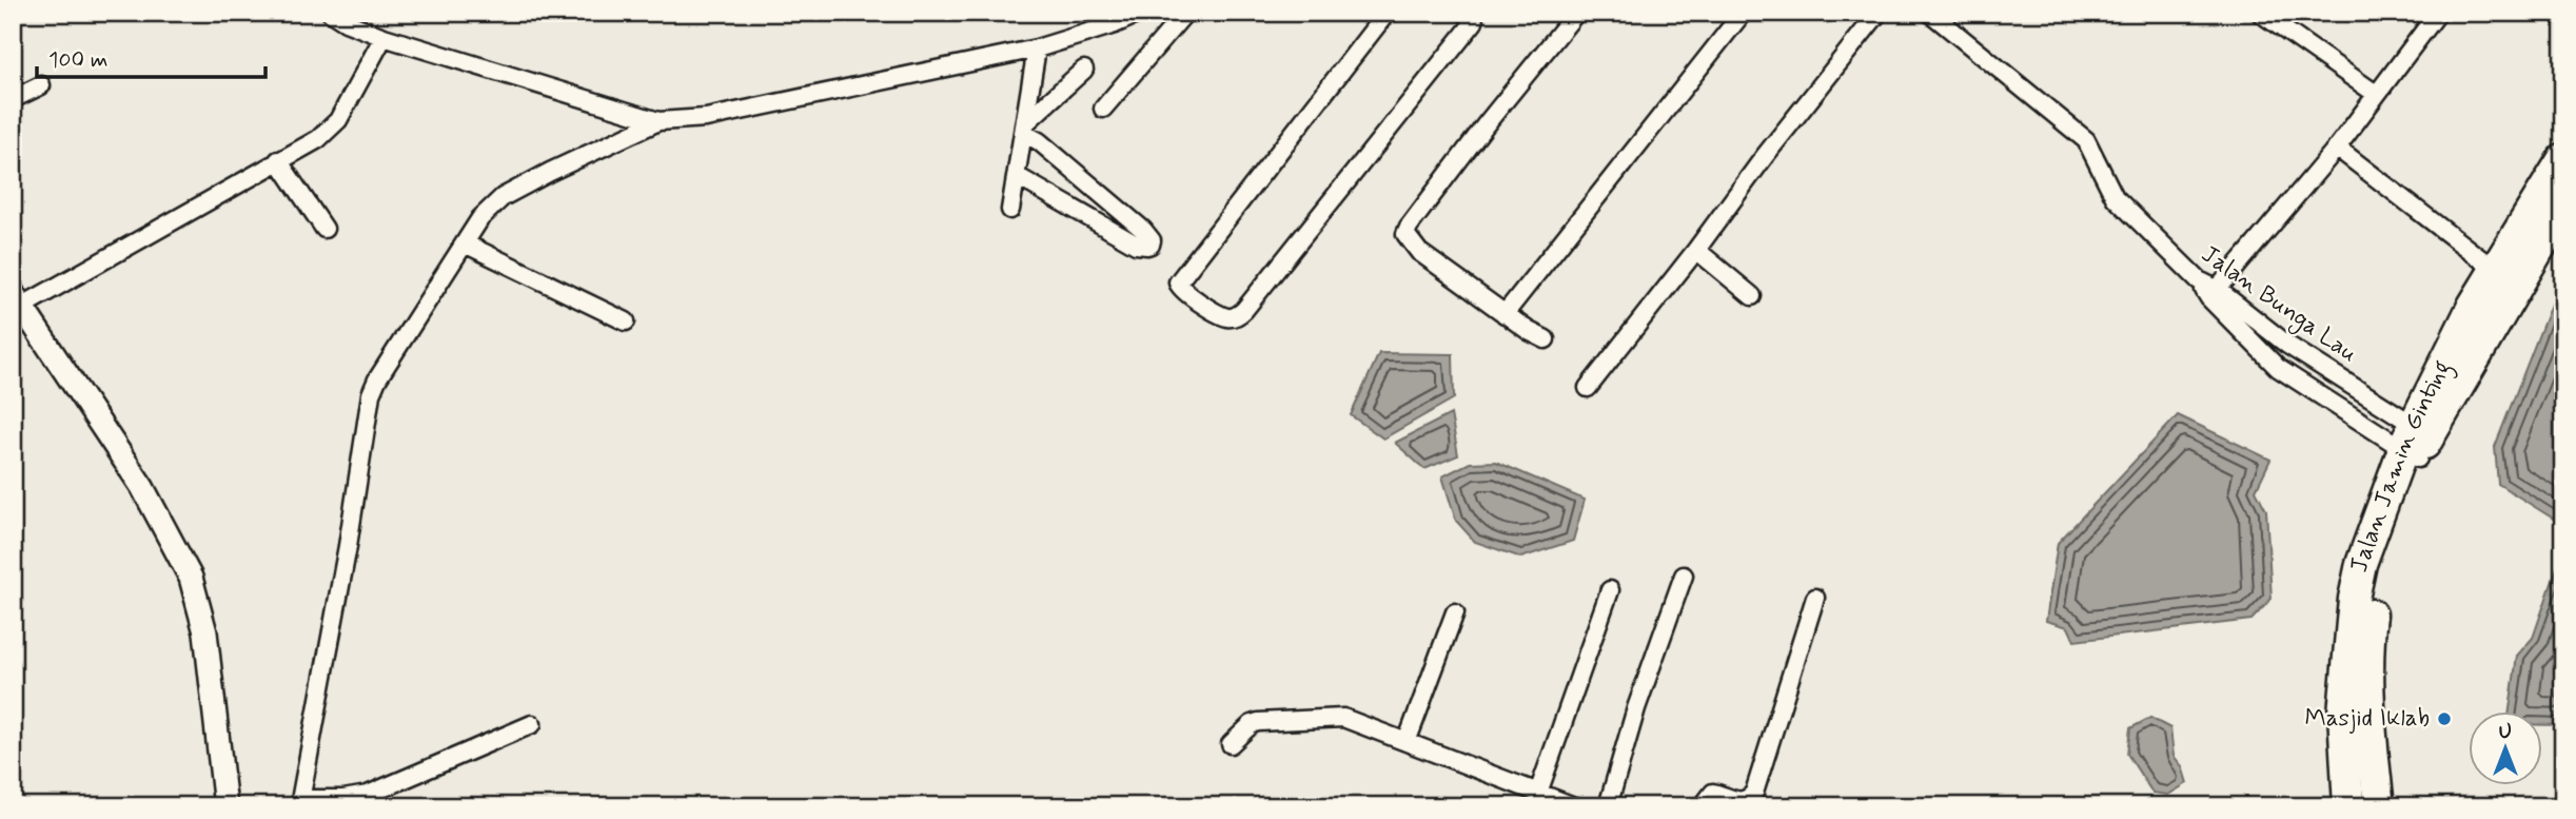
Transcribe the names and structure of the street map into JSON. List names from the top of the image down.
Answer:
{
  "streets": {
    "highway": ["Jalan Jamin Ginting"],
    "street": ["Jalan Bunga Lau"]
  },
  "crossings": [
    ["Jalan Bunga Lau", "Jalan Jamin Ginting"]
  ],
  "places": ["Masjid Iklab"],
  "scale_bar": "100 m",
  "north": "top"
}
